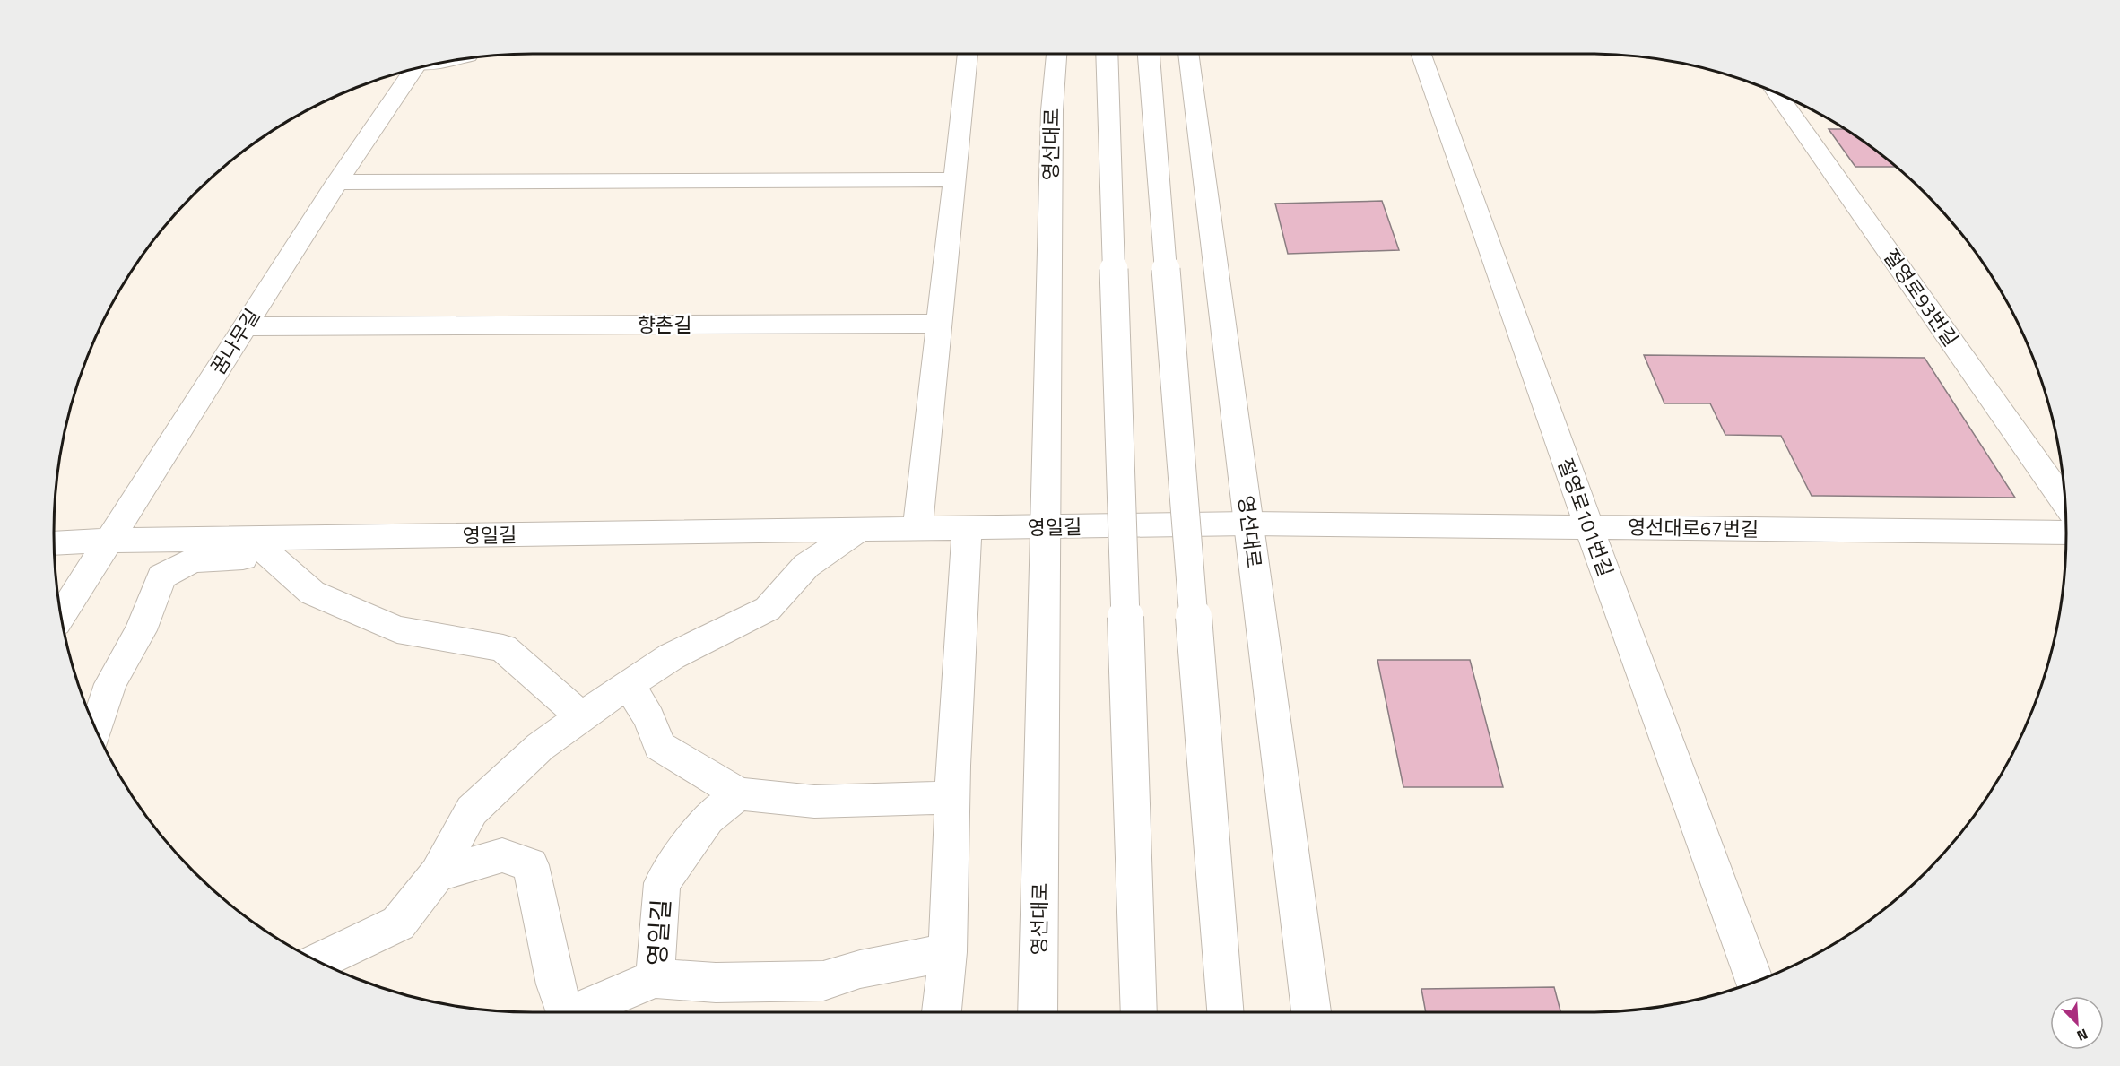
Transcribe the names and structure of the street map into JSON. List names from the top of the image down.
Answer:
{
  "streets": {
    "main road": [
      "영선대로",
      "절영로93번길",
      "향촌길",
      "꿈나무길",
      "절영로101번길",
      "영일길",
      "영선대로67번길"
    ]
  },
  "crossings": [
    ["영선대로", "영일길"],
    ["영선대로", "영선대로67번길"],
    ["향촌길", "꿈나무길"],
    ["절영로101번길", "영선대로67번길"],
    ["영일길", "영선대로67번길"]
  ],
  "north": "bottom right"
}
